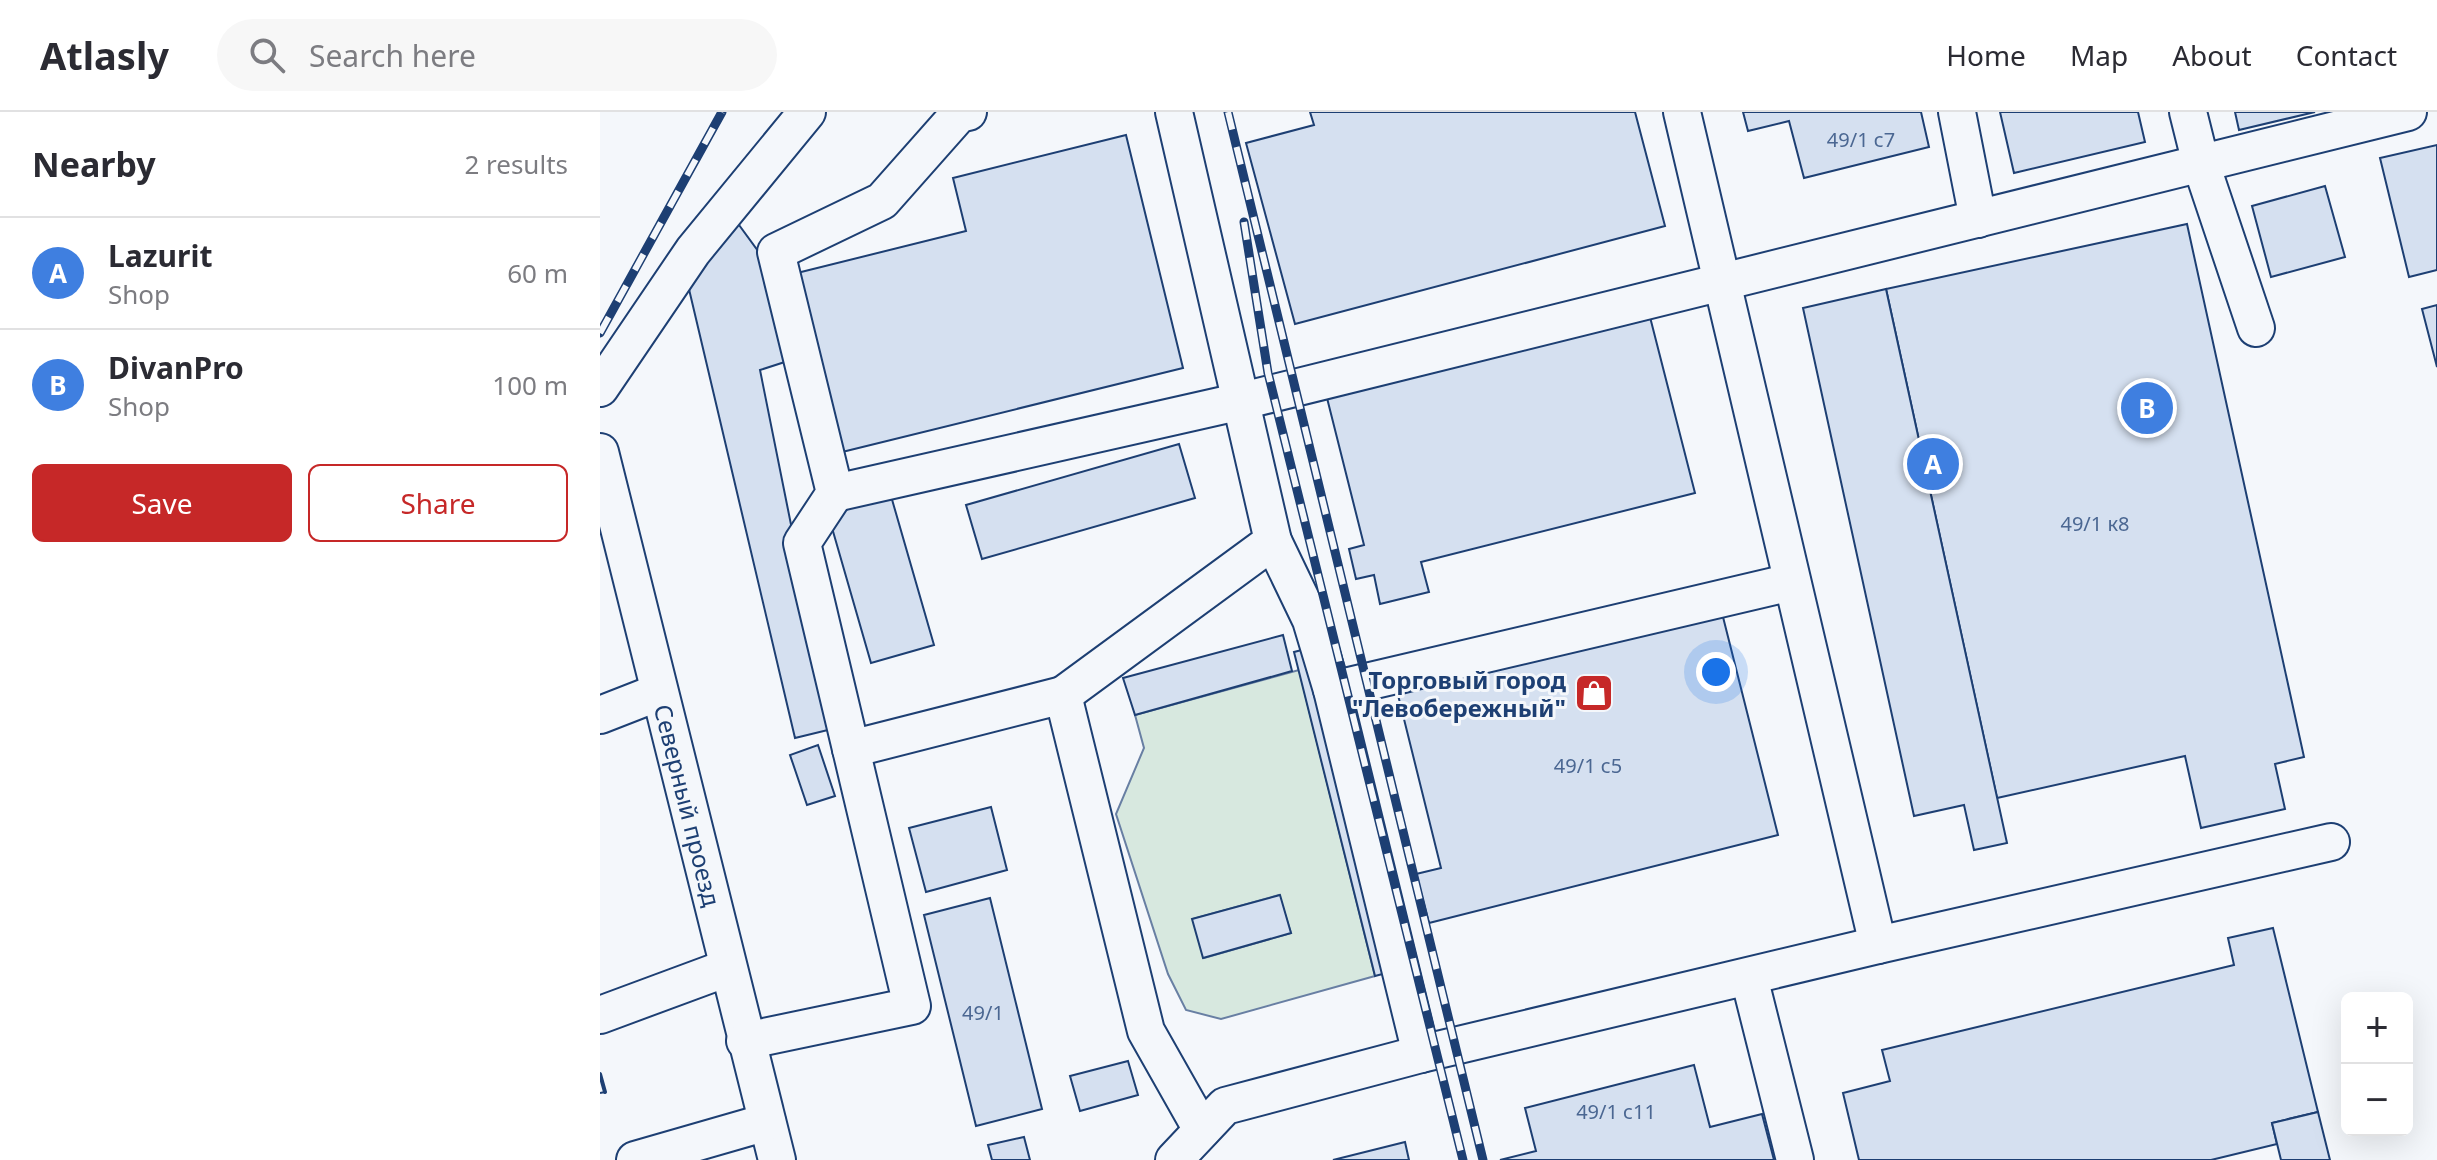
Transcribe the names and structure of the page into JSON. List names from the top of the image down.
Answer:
{
  "streets": {
    "street": ["Северный проезд"]
  },
  "places": {
    "shop": ["Торговый город \"Левобережный\""]
  },
  "house_numbers": [
    "49/1 с7",
    "49/1 к8",
    "49/1 с5",
    "49/1",
    "49/1 с11"
  ],
  "page": {
    "header": "Atlasly",
    "search": "Search here",
    "nav": [
      "Home",
      "Map",
      "About",
      "Contact"
    ],
    "heading": ["Nearby", "2 results"],
    "list": [
      {
        "mark": "A",
        "name": "Lazurit",
        "note": "Shop",
        "value": "60 m"
      },
      {
        "mark": "B",
        "name": "DivanPro",
        "note": "Shop",
        "value": "100 m"
      }
    ],
    "pins": ["B", "A"],
    "buttons": ["Save", "Share"],
    "map_buttons": ["+", "−"]
  }
}
